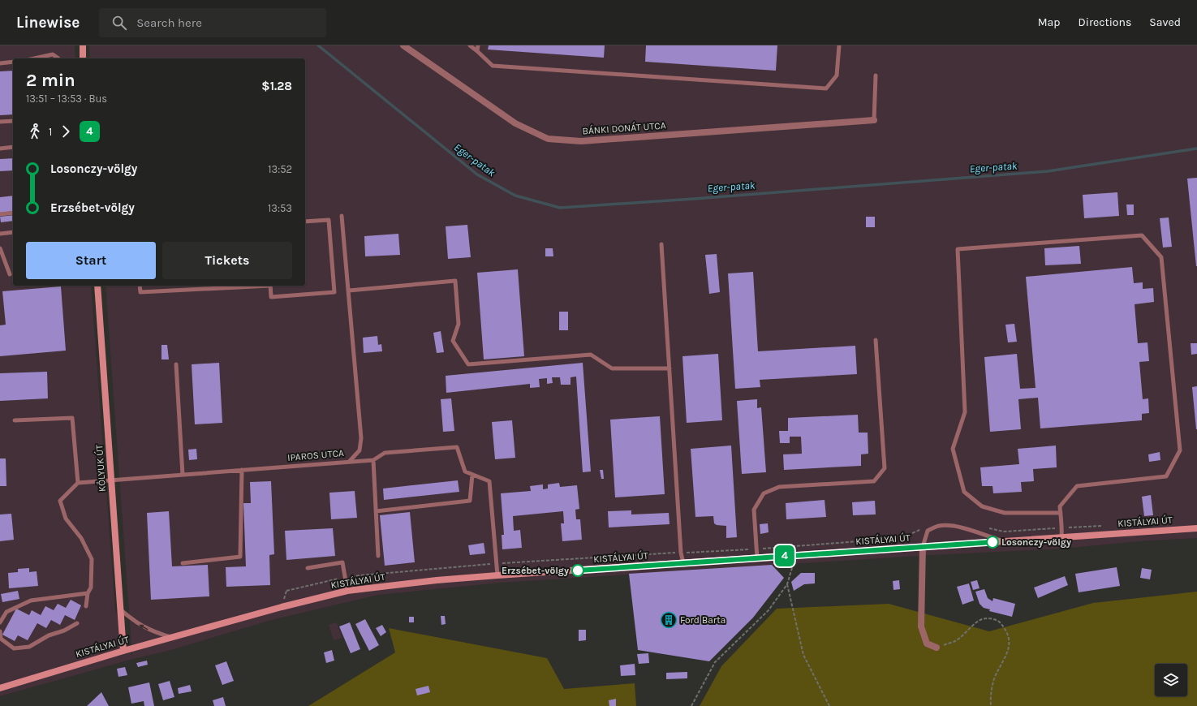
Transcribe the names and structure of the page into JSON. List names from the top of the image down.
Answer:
{
  "streets": {
    "main road": ["KŐLYUK ÚT", "KISTÁLYAI ÚT"],
    "street": ["BÁNKI DONÁT UTCA"],
    "lane": ["IPAROS UTCA"]
  },
  "crossings": [
    ["IPAROS UTCA", "KŐLYUK ÚT"],
    ["KŐLYUK ÚT", "KISTÁLYAI ÚT"]
  ],
  "water": ["Eger-patak"],
  "places": {
    "other": ["Losonczy-völgy", "Erzsébet-völgy"],
    "building": ["Ford Barta"]
  },
  "lines": ["bus line 4"],
  "page": {
    "header": "Linewise",
    "search": "Search here",
    "nav": ["Map", "Directions", "Saved"],
    "on_map": "4",
    "heading": ["2 min", "13:51 – 13:53 · Bus", "$1.28"],
    "legs": ["1", "4"],
    "list": [
      {
        "name": "Losonczy-völgy",
        "value": "13:52"
      },
      {
        "name": "Erzsébet-völgy",
        "value": "13:53"
      }
    ],
    "buttons": ["Start", "Tickets"]
  }
}
